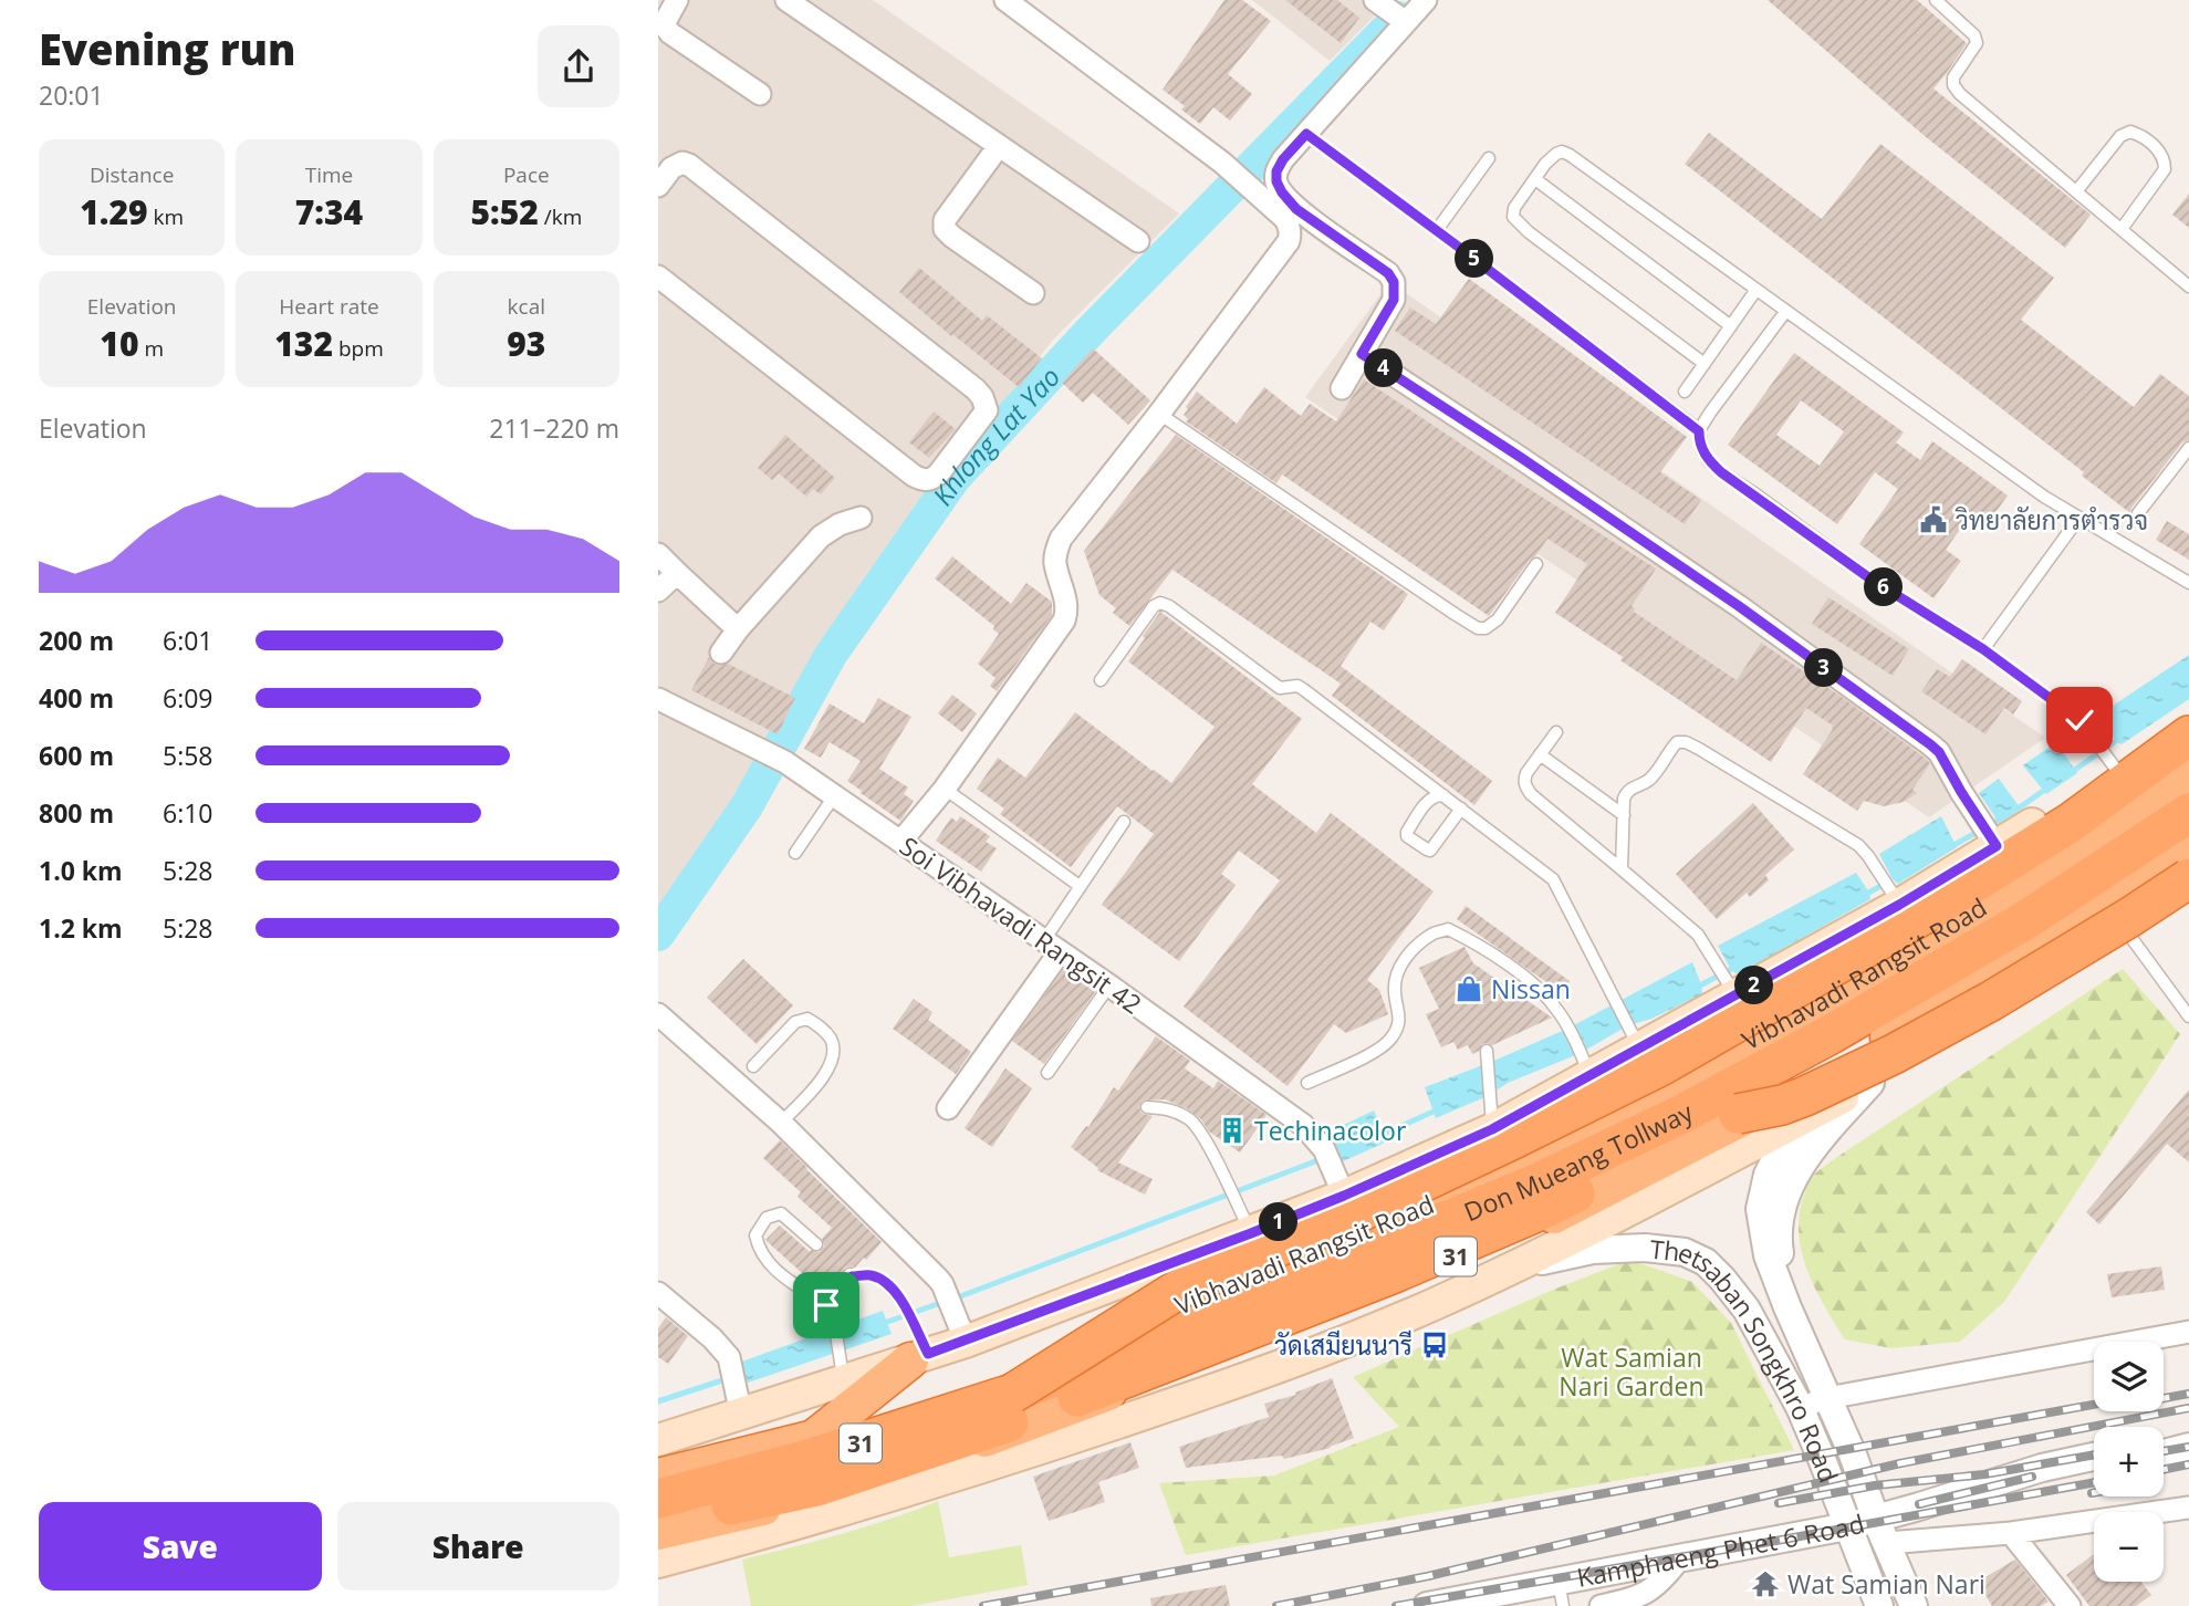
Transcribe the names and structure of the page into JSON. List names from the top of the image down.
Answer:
{
  "streets": {
    "highway": ["Vibhavadi Rangsit Road", "Don Mueang Tollway", "31"],
    "street": ["Soi Vibhavadi Rangsit 42", "Thetsaban Songkhro Road", "Kamphaeng Phet 6 Road"]
  },
  "crossings": [
    ["Soi Vibhavadi Rangsit 42", "Vibhavadi Rangsit Road"],
    ["Don Mueang Tollway", "31"],
    ["31", "Thetsaban Songkhro Road"],
    ["Thetsaban Songkhro Road", "Kamphaeng Phet 6 Road"]
  ],
  "water": ["Khlong Lat Yao"],
  "parks": ["Wat Samian Nari Garden"],
  "places": {
    "public building": ["วิทยาลัยการตำรวจ"],
    "shop": ["Nissan"],
    "building": ["Techinacolor"],
    "bus stop": ["วัดเสมียนนารี"],
    "temple": ["Wat Samian Nari"]
  },
  "page": {
    "heading": ["Evening run", "20:01"],
    "stats": [
      ["Distance", "1.29 km"],
      ["Time", "7:34"],
      ["Pace", "5:52 /km"],
      ["Elevation", "10 m"],
      ["Heart rate", "132 bpm"],
      ["kcal", "93"]
    ],
    "pins": [
      "5",
      "4",
      "6",
      "3",
      "2",
      "1"
    ],
    "chart": ["Elevation", "211–220 m"],
    "list": [
      {
        "name": "200 m",
        "note": "6:01"
      },
      {
        "name": "400 m",
        "note": "6:09"
      },
      {
        "name": "600 m",
        "note": "5:58"
      },
      {
        "name": "800 m",
        "note": "6:10"
      },
      {
        "name": "1.0 km",
        "note": "5:28"
      },
      {
        "name": "1.2 km",
        "note": "5:28"
      }
    ],
    "map_buttons": ["+", "−"],
    "buttons": ["Save", "Share"]
  }
}
